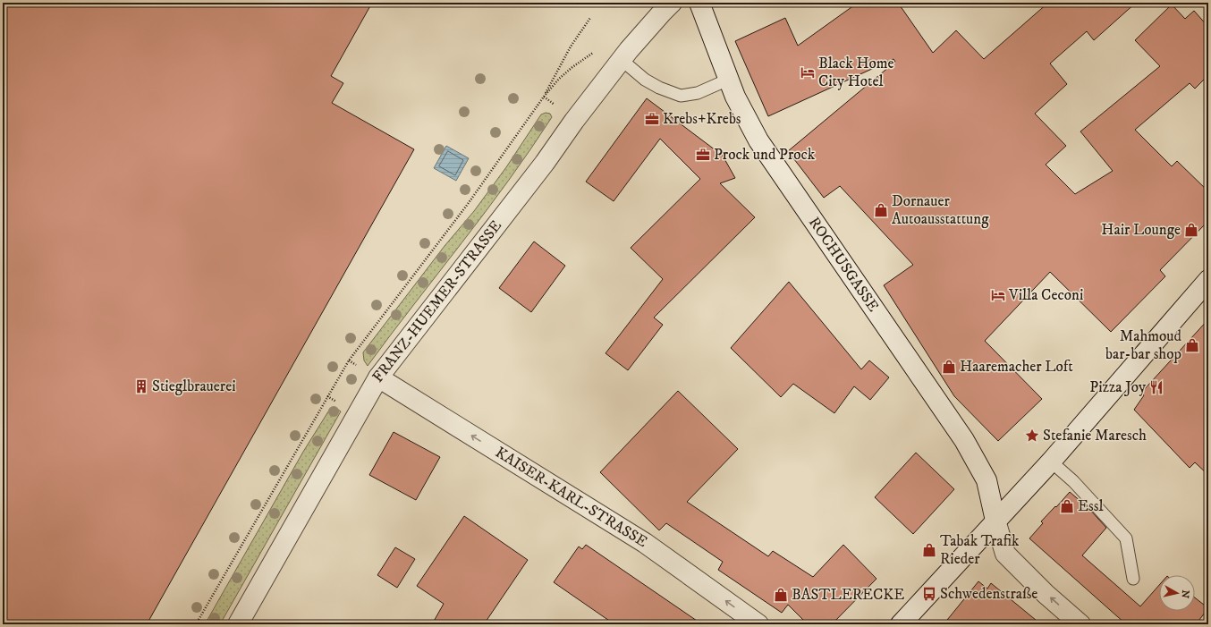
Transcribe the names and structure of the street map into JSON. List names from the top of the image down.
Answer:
{
  "streets": {
    "street": ["ROCHUSGASSE", "FRANZ-HUEMER-STRASSE", "KAISER-KARL-STRASSE"]
  },
  "crossings": [
    ["FRANZ-HUEMER-STRASSE", "KAISER-KARL-STRASSE"]
  ],
  "one_way": ["KAISER-KARL-STRASSE"],
  "places": {
    "hotel": ["Black Home City Hotel", "Villa Ceconi"],
    "office": ["Krebs+Krebs", "Prock und Prock"],
    "shop": [
      "Dornauer Autoausstattung",
      "Hair Lounge",
      "Mahmoud bar-bar shop",
      "Haaremacher Loft",
      "Essl",
      "Tabak Trafik Rieder",
      "BASTLERECKE"
    ],
    "building": ["Stieglbrauerei"],
    "restaurant": ["Pizza Joy"],
    "place": ["Stefanie Maresch"],
    "bus stop": ["Schwedenstraße"]
  },
  "north": "right"
}
